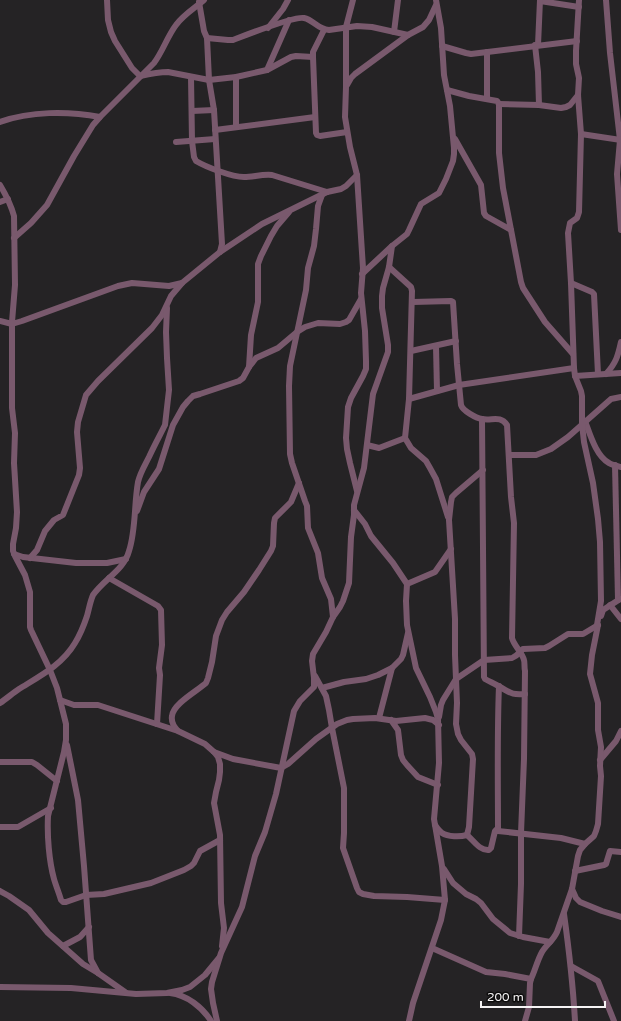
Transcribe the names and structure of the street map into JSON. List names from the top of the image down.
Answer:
{
  "scale_bar": "200 m"
}
